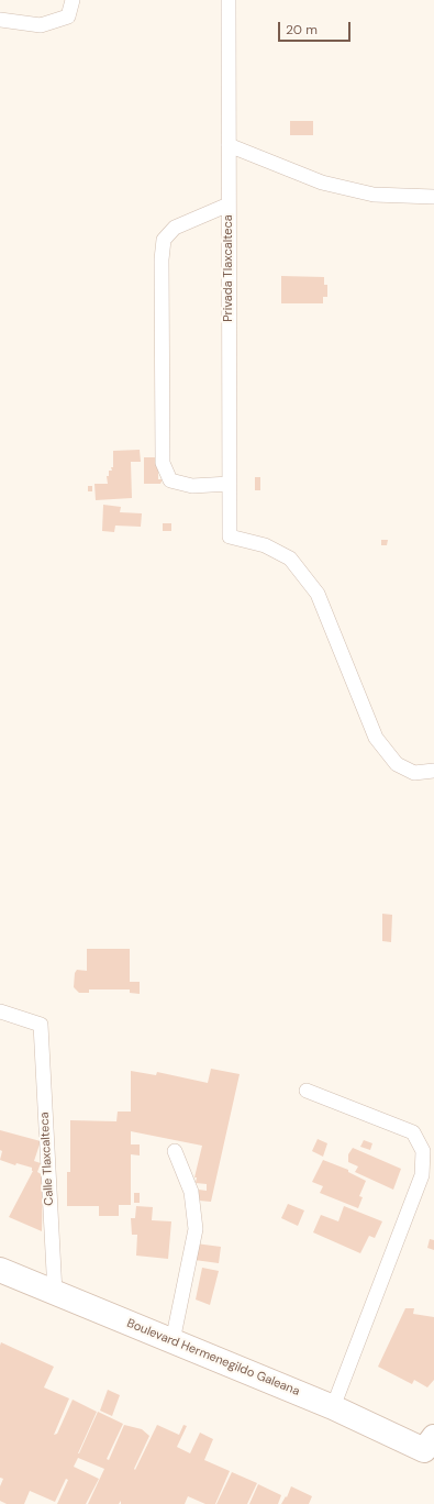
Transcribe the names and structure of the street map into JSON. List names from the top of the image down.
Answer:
{
  "streets": {
    "main road": ["Boulevard Hermenegildo Galeana"],
    "lane": ["Privada Tlaxcalteca", "Calle Tlaxcalteca"]
  },
  "crossings": [
    ["Calle Tlaxcalteca", "Boulevard Hermenegildo Galeana"]
  ],
  "scale_bar": "20 m"
}
